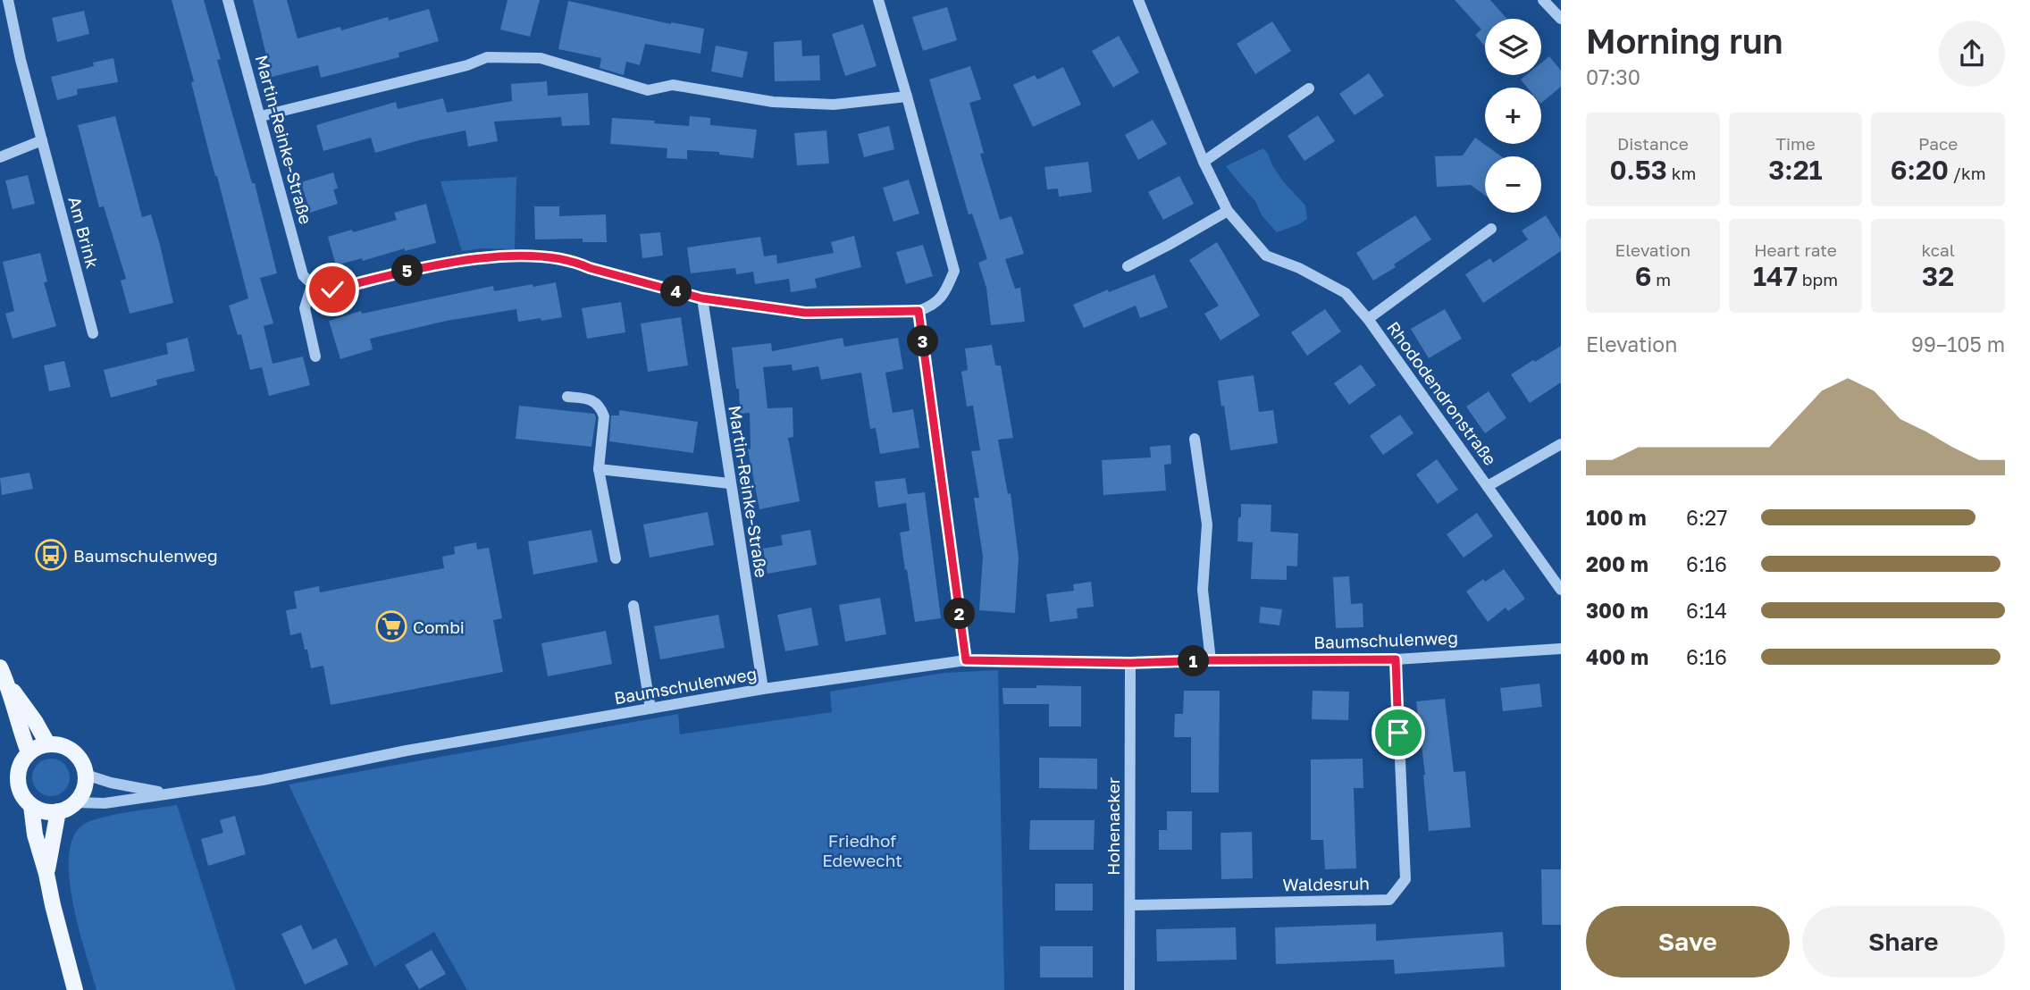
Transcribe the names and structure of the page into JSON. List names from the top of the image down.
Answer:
{
  "streets": {
    "street": [
      "Martin-Reinke-Straße",
      "Am Brink",
      "Rhododendronstraße",
      "Baumschulenweg",
      "Hohenacker",
      "Waldesruh"
    ]
  },
  "crossings": [
    ["Martin-Reinke-Straße", "Baumschulenweg"],
    ["Baumschulenweg", "Hohenacker"],
    ["Baumschulenweg", "Waldesruh"],
    ["Hohenacker", "Waldesruh"]
  ],
  "parks": ["Friedhof Edewecht"],
  "places": {
    "bus stop": ["Baumschulenweg"],
    "supermarket": ["Combi"]
  },
  "page": {
    "heading": ["Morning run", "07:30"],
    "map_buttons": ["+", "−"],
    "stats": [
      ["Distance", "0.53 km"],
      ["Time", "3:21"],
      ["Pace", "6:20 /km"],
      ["Elevation", "6 m"],
      ["Heart rate", "147 bpm"],
      ["kcal", "32"]
    ],
    "pins": [
      "5",
      "4",
      "3",
      "2",
      "1"
    ],
    "chart": ["Elevation", "99–105 m"],
    "list": [
      {
        "name": "100 m",
        "note": "6:27"
      },
      {
        "name": "200 m",
        "note": "6:16"
      },
      {
        "name": "300 m",
        "note": "6:14"
      },
      {
        "name": "400 m",
        "note": "6:16"
      }
    ],
    "buttons": ["Save", "Share"]
  }
}
